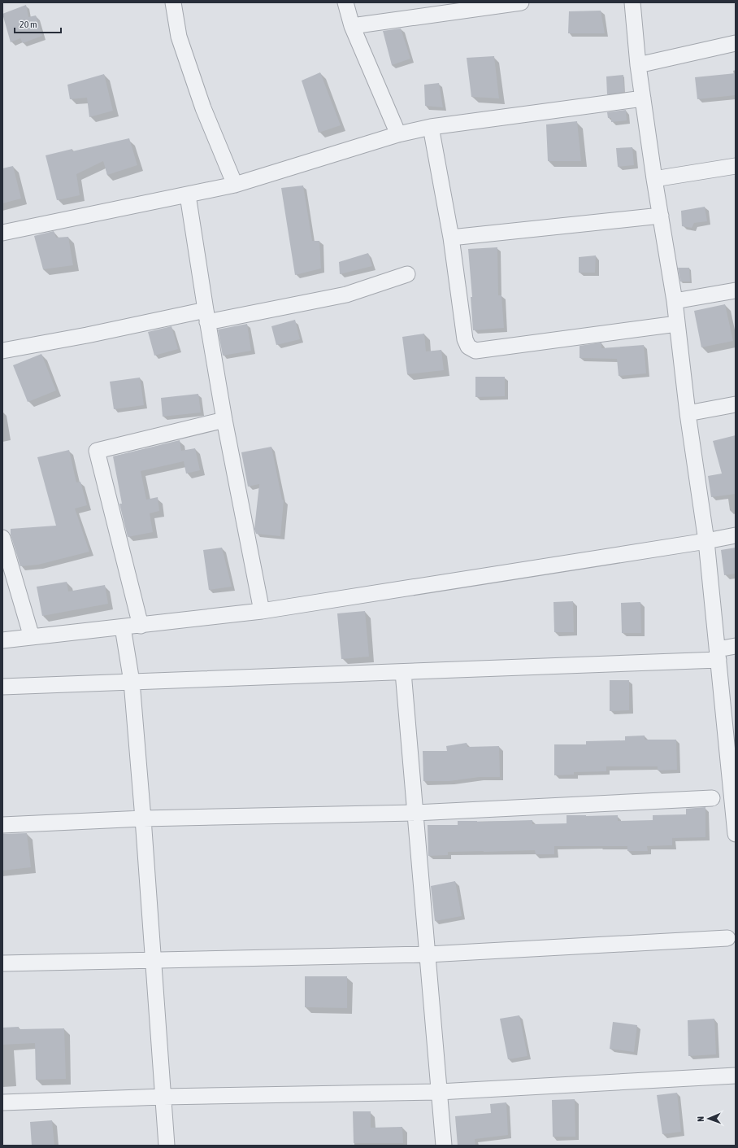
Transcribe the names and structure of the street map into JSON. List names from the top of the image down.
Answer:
{
  "scale_bar": "20 m",
  "north": "left"
}
